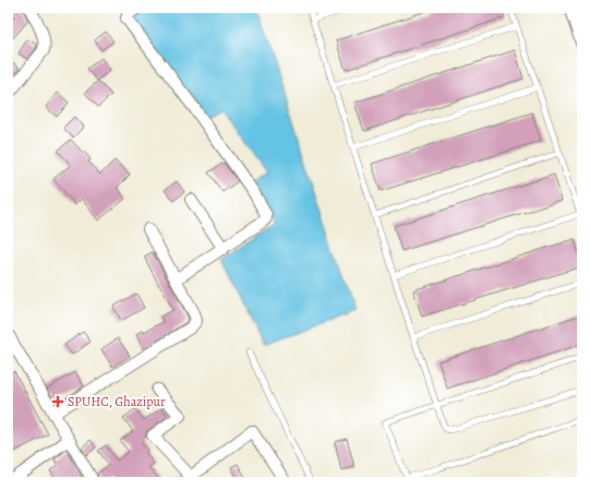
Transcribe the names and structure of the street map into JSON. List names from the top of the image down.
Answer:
{
  "places": {
    "health": ["SPUHC, Ghazipur"]
  }
}
